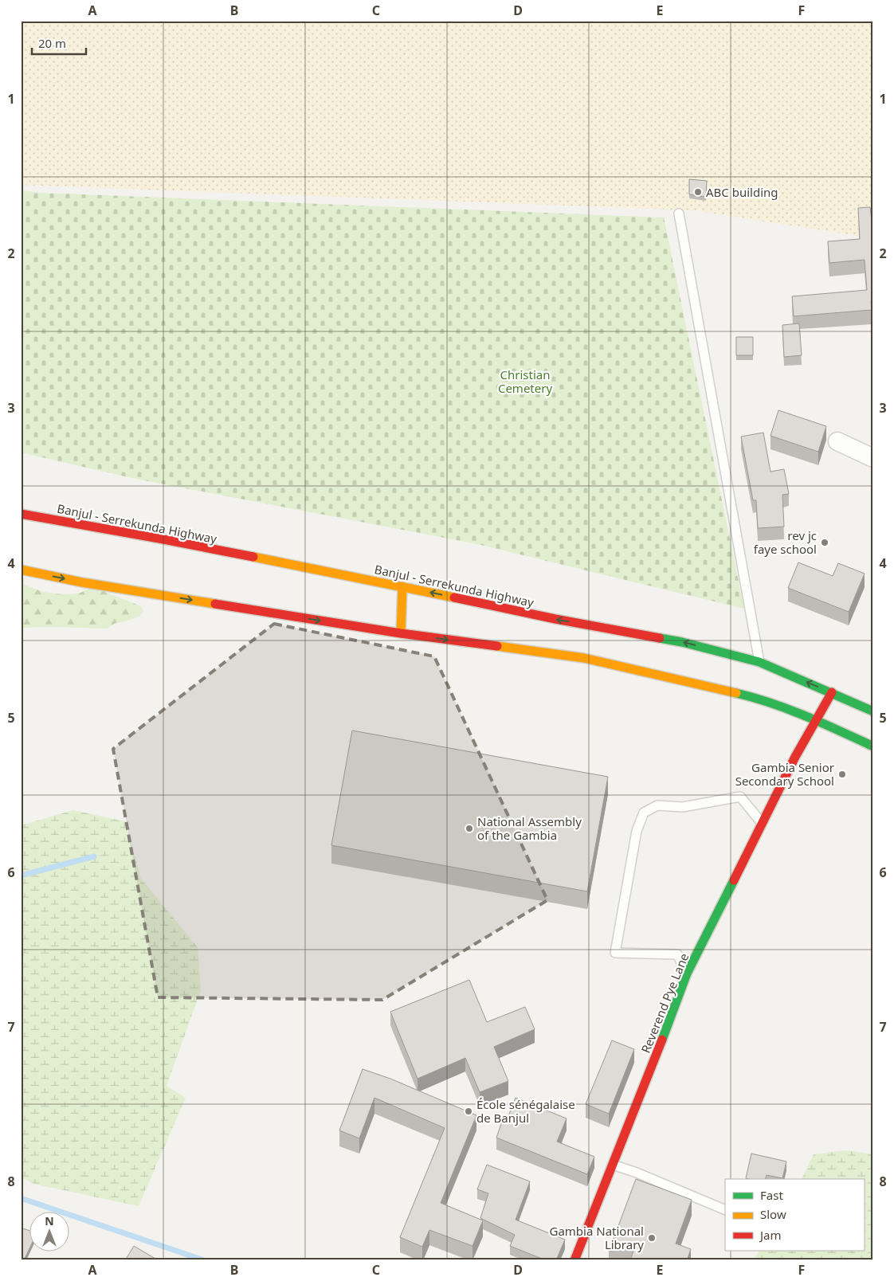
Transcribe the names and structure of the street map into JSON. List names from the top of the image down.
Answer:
{
  "streets": {
    "main road": ["Banjul - Serrekunda Highway", "Reverend Pye Lane"]
  },
  "crossings": [
    ["Banjul - Serrekunda Highway", "Reverend Pye Lane"]
  ],
  "parks": ["Christian Cemetery"],
  "places": [
    "ABC building",
    "rev jc faye school",
    "Gambia Senior Secondary School",
    "National Assembly of the Gambia",
    "École sénégalaise de Banjul",
    "Gambia National Library"
  ],
  "legend": ["Fast", "Slow", "Jam"],
  "scale_bar": "20 m",
  "north": "top",
  "grid": {
    "columns": [
      "A",
      "B",
      "C",
      "D",
      "E",
      "F"
    ],
    "rows": [
      "1",
      "2",
      "3",
      "4",
      "5",
      "6",
      "7",
      "8"
    ]
  }
}
